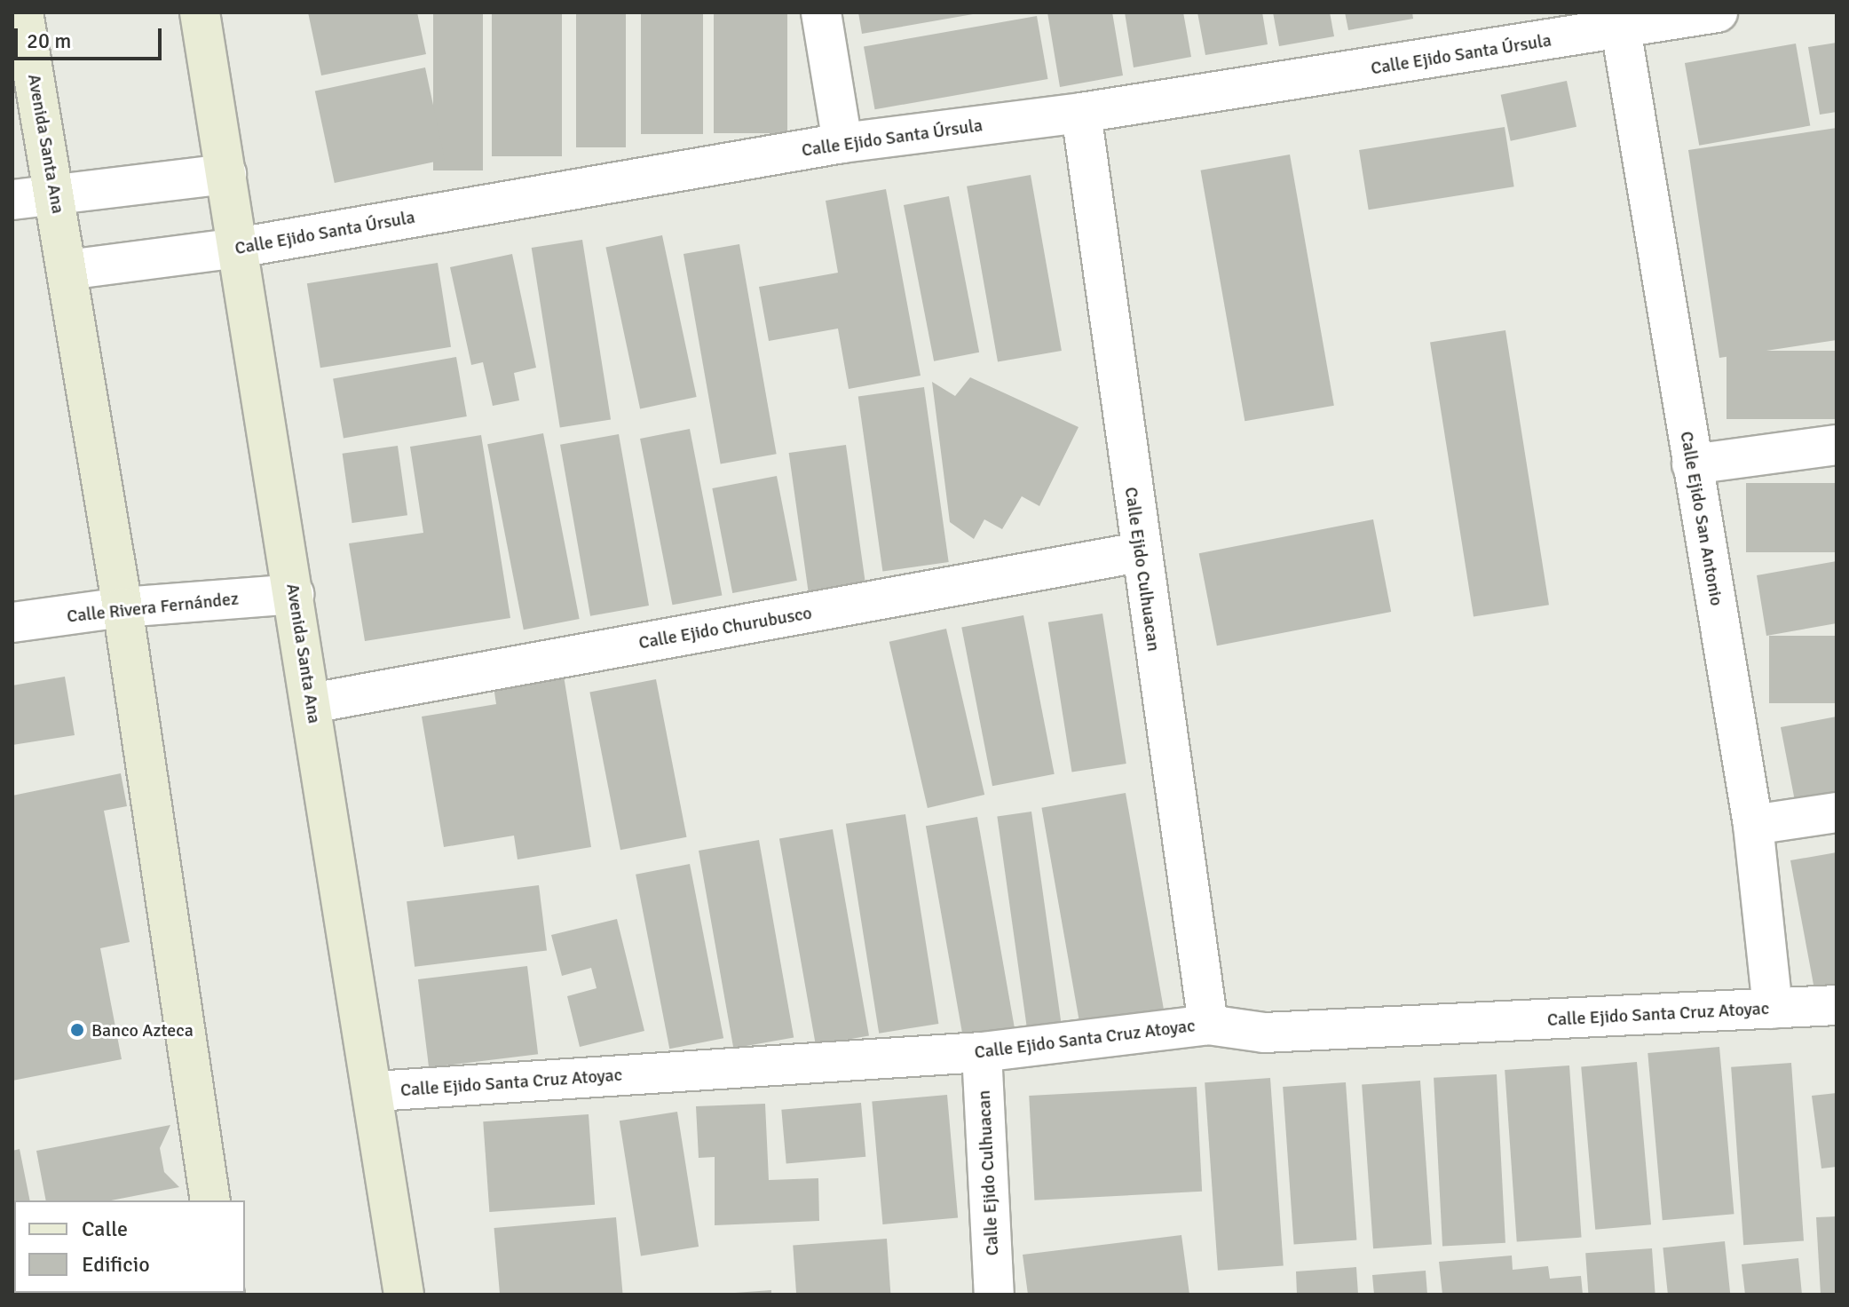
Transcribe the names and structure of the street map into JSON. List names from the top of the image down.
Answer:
{
  "streets": {
    "main road": ["Avenida Santa Ana"],
    "street": [
      "Calle Ejido Santa Úrsula",
      "Calle Ejido San Antonio",
      "Calle Ejido Culhuacan",
      "Calle Rivera Fernández",
      "Calle Ejido Churubusco",
      "Calle Ejido Santa Cruz Atoyac"
    ]
  },
  "crossings": [
    ["Calle Ejido Santa Úrsula", "Avenida Santa Ana"],
    ["Calle Ejido Santa Úrsula", "Calle Ejido San Antonio"],
    ["Calle Ejido Santa Úrsula", "Calle Ejido Culhuacan"],
    ["Avenida Santa Ana", "Calle Rivera Fernández"],
    ["Avenida Santa Ana", "Calle Ejido Churubusco"],
    ["Avenida Santa Ana", "Calle Ejido Santa Cruz Atoyac"],
    ["Calle Ejido San Antonio", "Calle Ejido Santa Cruz Atoyac"],
    ["Calle Ejido Culhuacan", "Calle Ejido Churubusco"],
    ["Calle Ejido Culhuacan", "Calle Ejido Santa Cruz Atoyac"]
  ],
  "places": ["Banco Azteca"],
  "legend": ["Calle", "Edificio"],
  "scale_bar": "20 m"
}
